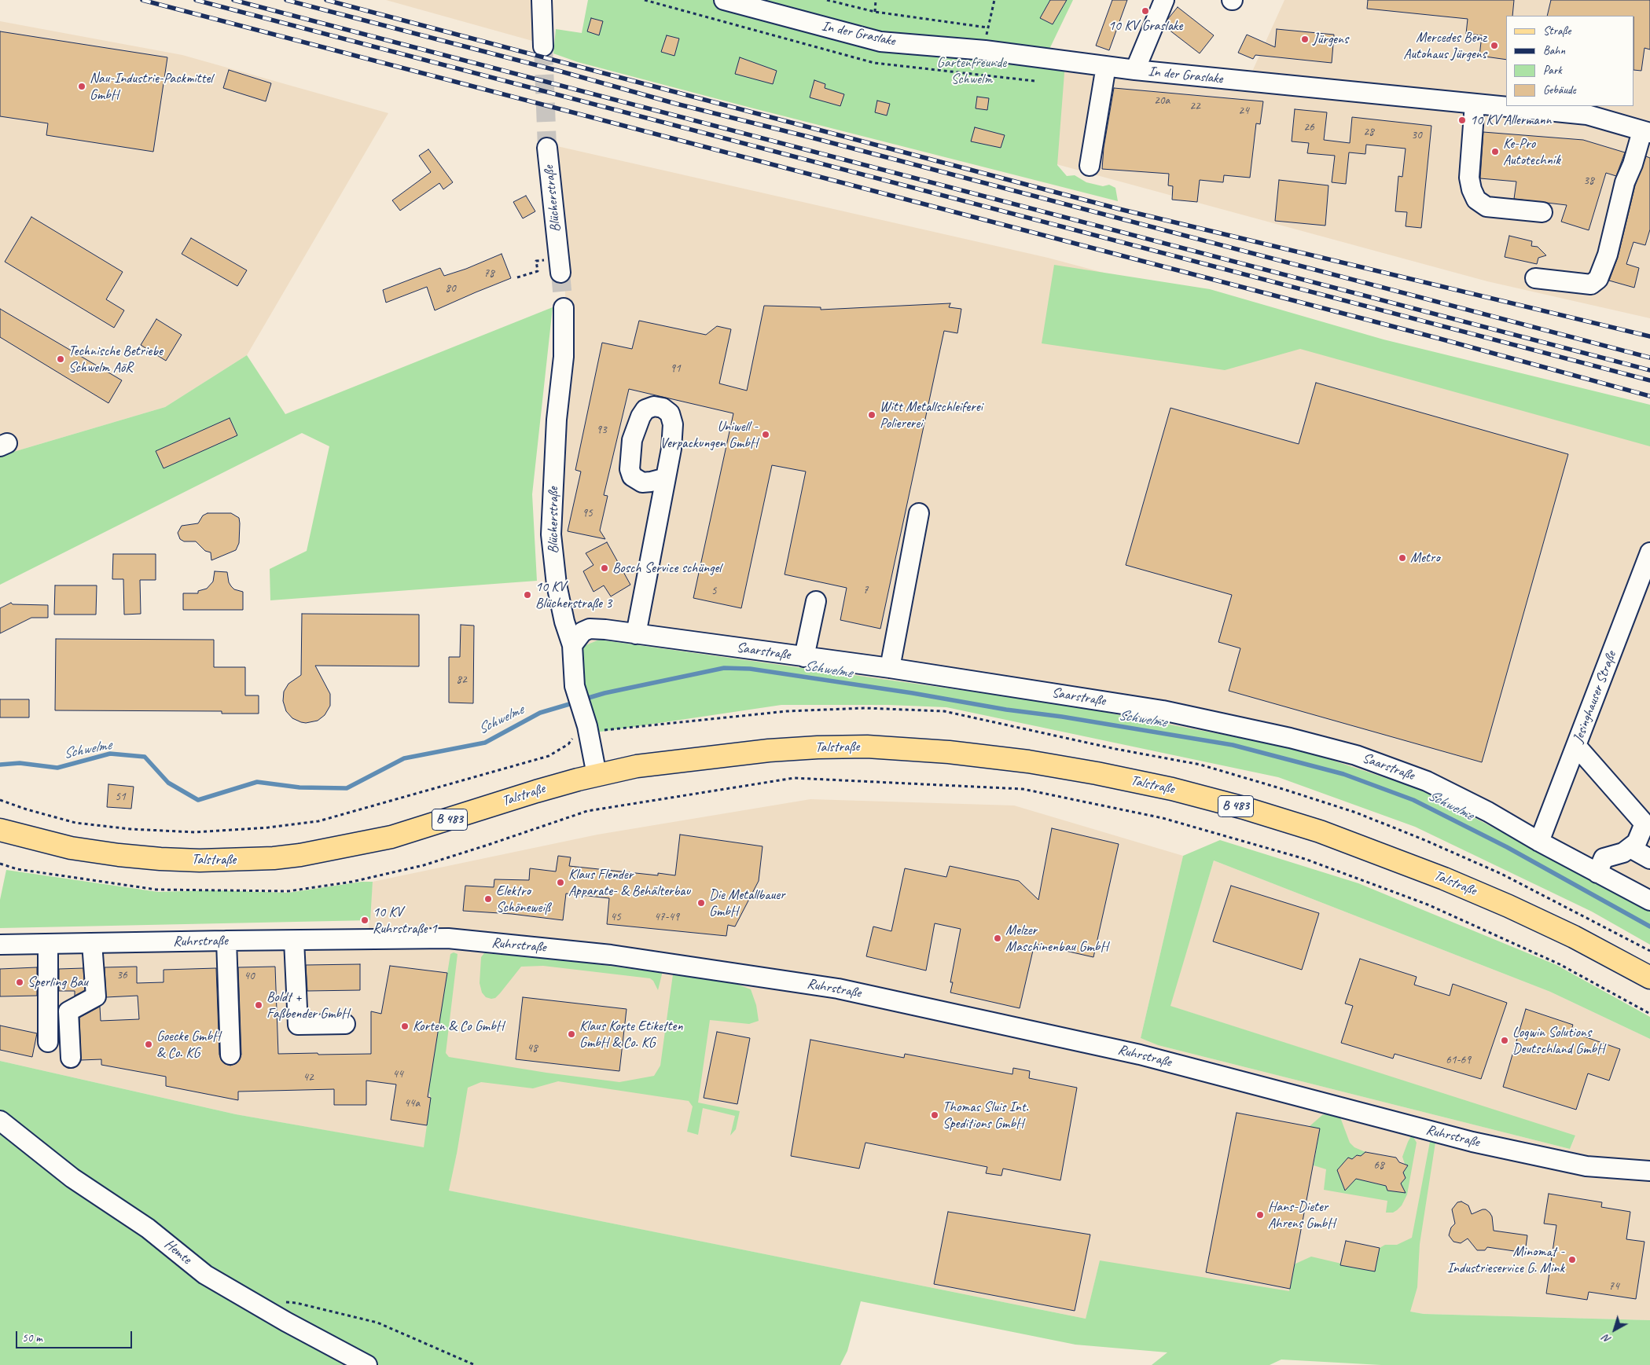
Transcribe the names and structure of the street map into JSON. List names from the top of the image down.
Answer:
{
  "streets": {
    "main road": ["Talstraße", "B 483"],
    "street": [
      "In der Graslake",
      "Blücherstraße",
      "Saarstraße",
      "Jesinghauser Straße",
      "Ruhrstraße",
      "Hemte"
    ]
  },
  "crossings": [
    ["Blücherstraße", "Saarstraße"],
    ["Blücherstraße", "Talstraße"],
    ["Saarstraße", "Jesinghauser Straße"]
  ],
  "water": ["Schwelme"],
  "parks": ["Gartenfreunde Schwelm"],
  "places": [
    "10 KV Graslake",
    "Jürgens",
    "Mercedes Benz Autohaus Jürgens",
    "Nau-Industrie-Packmittel GmbH",
    "10 KV Allermann",
    "Ke-Pro Autotechnik",
    "Technische Betriebe Schwelm AöR",
    "Witt Metallschleiferei Poliererei",
    "Uniwell - Verpackungen GmbH",
    "Metro",
    "Bosch Service schüngel",
    "10 KV Blücherstraße 3",
    "Klaus Flender Apparate- & Behälterbau",
    "Elektro Schöneweiß",
    "Die Metallbauer GmbH",
    "10 KV Ruhrstraße 1",
    "Melzer Maschinenbau GmbH",
    "Sperling Bau",
    "Boldt + Faßbender GmbH",
    "Korten & Co GmbH",
    "Klaus Korte Etiketten GmbH & Co. KG",
    "Logwin Solutions Deutschland GmbH",
    "Goecke GmbH & Co. KG",
    "Thomas Sluis Int. Speditions GmbH",
    "Hans-Dieter Ahrens GmbH",
    "Minomat - Industrieservice G. Mink"
  ],
  "house_numbers": [
    "20a",
    "22",
    "24",
    "26",
    "28",
    "30",
    "38",
    "78",
    "80",
    "91",
    "93",
    "95",
    "7",
    "5",
    "82",
    "51",
    "45",
    "47-49",
    "36",
    "40",
    "48",
    "61-69",
    "44",
    "42",
    "44a",
    "68",
    "74"
  ],
  "legend": [
    "Straße",
    "Bahn",
    "Park",
    "Gebäude"
  ],
  "scale_bar": "50 m",
  "north": "bottom left"
}
